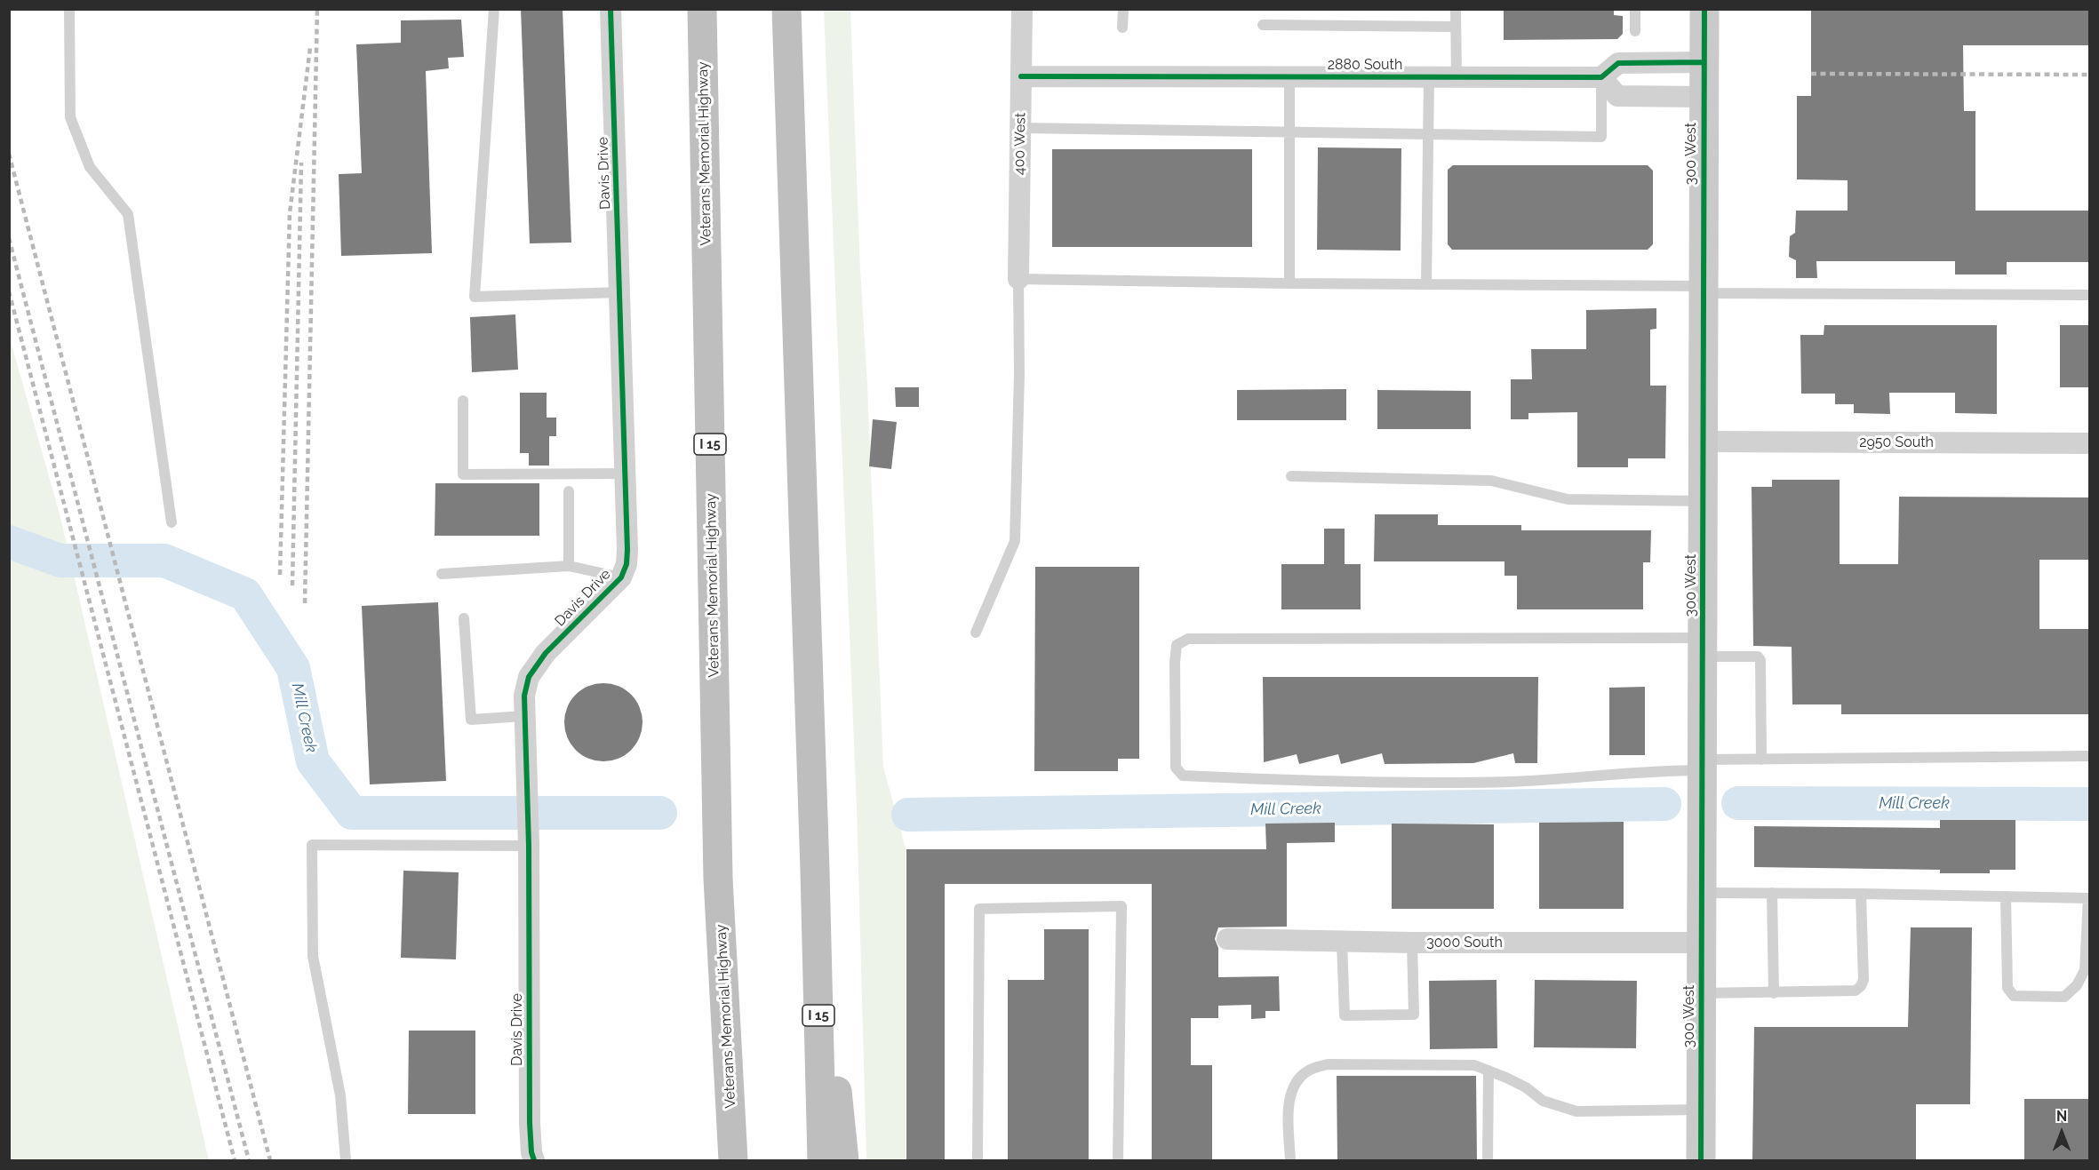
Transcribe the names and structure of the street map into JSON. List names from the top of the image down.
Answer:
{
  "streets": {
    "highway": ["Veterans Memorial Highway", "I 15"],
    "main road": ["300 West"],
    "street": [
      "2880 South",
      "400 West",
      "Davis Drive",
      "2950 South",
      "3000 South"
    ]
  },
  "crossings": [
    ["2880 South", "400 West"],
    ["300 West", "2950 South"],
    ["300 West", "3000 South"]
  ],
  "water": ["Mill Creek"],
  "north": "top"
}
